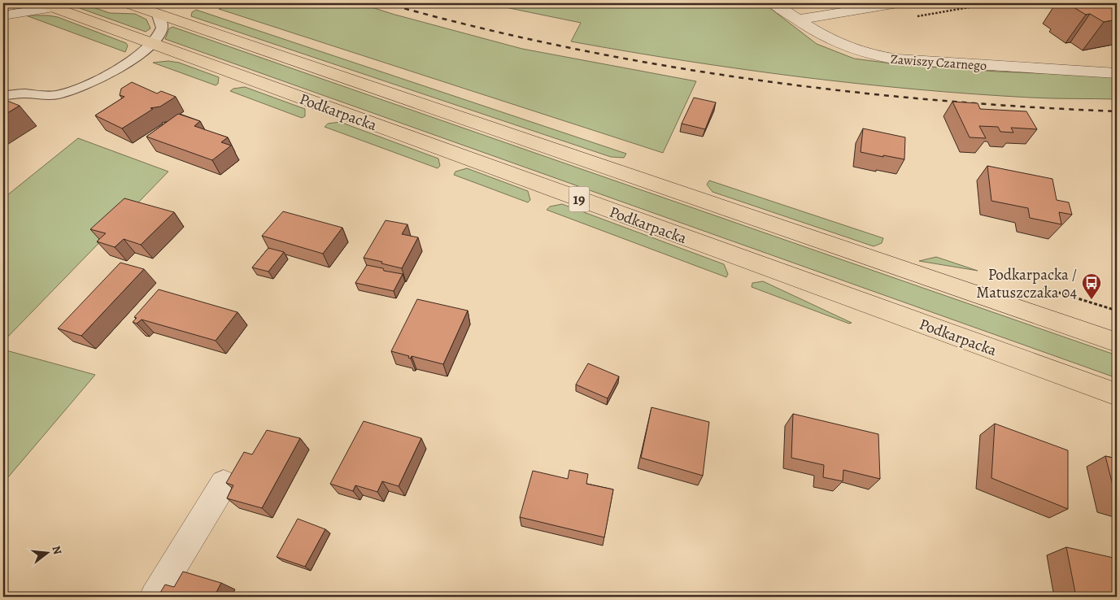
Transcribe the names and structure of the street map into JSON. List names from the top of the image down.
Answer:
{
  "streets": {
    "main road": ["Podkarpacka", "19"],
    "street": ["Zawiszy Czarnego"]
  },
  "places": {
    "bus stop": ["Podkarpacka / Matuszczaka 04"]
  },
  "north": "right"
}
